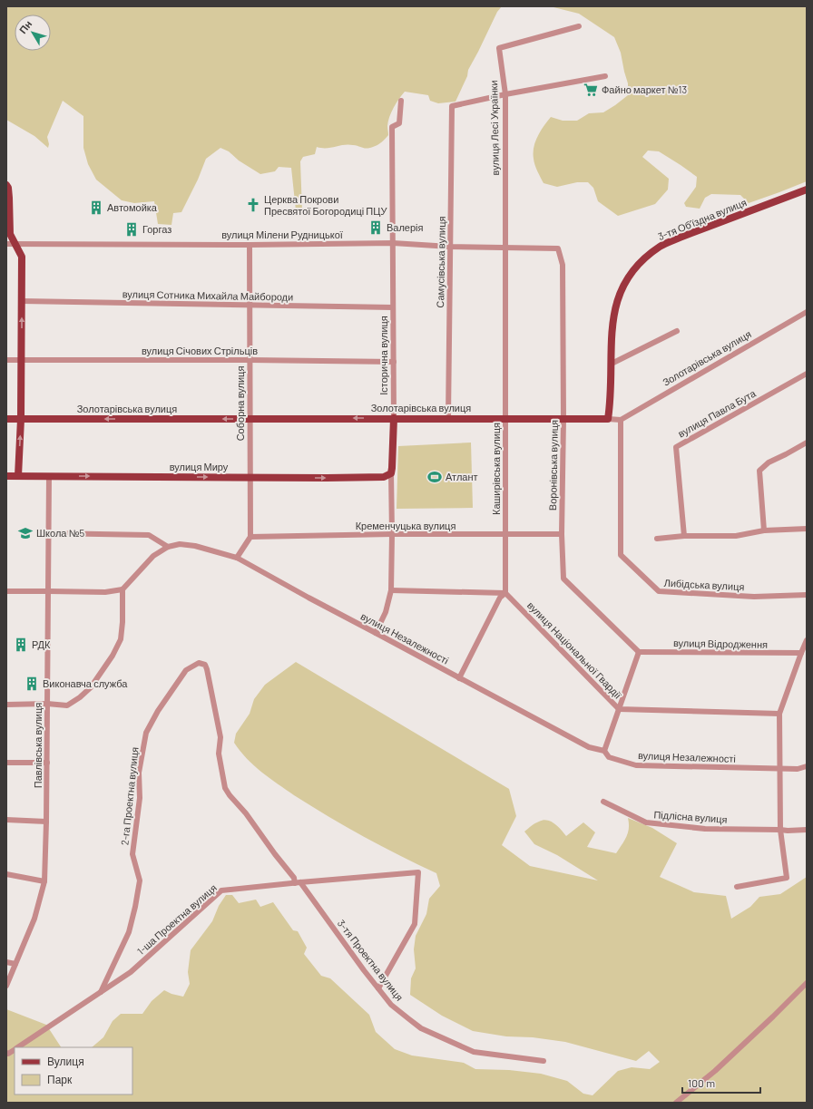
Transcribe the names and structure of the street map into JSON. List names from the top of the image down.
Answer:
{
  "streets": {
    "main road": [
      "3-тя Обʼїздна вулиця",
      "Історична вулиця",
      "Золотарівська вулиця",
      "вулиця Миру"
    ],
    "street": [
      "вулиця Лесі Українки",
      "вулиця Мілени Рудницької",
      "Самусівська вулиця",
      "вулиця Сотника Михайла Майбороди",
      "вулиця Січових Стрільців",
      "Соборна вулиця",
      "вулиця Павла Бута",
      "Воронівська вулиця",
      "Каширівська вулиця",
      "Кременчуцька вулиця",
      "Либідська вулиця",
      "вулиця Незалежності",
      "вулиця Відродження",
      "вулиця Національної Гвардії",
      "Павлівська вулиця",
      "2-га Проектна вулиця",
      "Підлісна вулиця",
      "1-ша Проектна вулиця",
      "3-тя Проектна вулиця"
    ]
  },
  "crossings": [
    ["вулиця Лесі Українки", "вулиця Мілени Рудницької"],
    ["вулиця Лесі Українки", "Самусівська вулиця"],
    ["вулиця Лесі Українки", "Каширівська вулиця"],
    ["3-тя Обʼїздна вулиця", "Золотарівська вулиця"],
    ["вулиця Мілени Рудницької", "Самусівська вулиця"],
    ["вулиця Мілени Рудницької", "Історична вулиця"],
    ["вулиця Мілени Рудницької", "Соборна вулиця"],
    ["вулиця Мілени Рудницької", "Воронівська вулиця"],
    ["вулиця Мілени Рудницької", "Каширівська вулиця"],
    ["Самусівська вулиця", "Золотарівська вулиця"],
    ["вулиця Сотника Михайла Майбороди", "Історична вулиця"],
    ["вулиця Сотника Михайла Майбороди", "Соборна вулиця"],
    ["вулиця Січових Стрільців", "Історична вулиця"],
    ["вулиця Січових Стрільців", "Соборна вулиця"],
    ["Історична вулиця", "Золотарівська вулиця"],
    ["Історична вулиця", "вулиця Миру"],
    ["Історична вулиця", "Кременчуцька вулиця"],
    ["Історична вулиця", "вулиця Незалежності"],
    ["Золотарівська вулиця", "Соборна вулиця"],
    ["Золотарівська вулиця", "Воронівська вулиця"],
    ["Золотарівська вулиця", "Каширівська вулиця"],
    ["Золотарівська вулиця", "Либідська вулиця"],
    ["Соборна вулиця", "вулиця Миру"],
    ["Соборна вулиця", "Кременчуцька вулиця"],
    ["Воронівська вулиця", "Кременчуцька вулиця"],
    ["Воронівська вулиця", "вулиця Відродження"],
    ["вулиця Миру", "Павлівська вулиця"],
    ["Каширівська вулиця", "Кременчуцька вулиця"],
    ["Каширівська вулиця", "вулиця Національної Гвардії"],
    ["2-га Проектна вулиця", "1-ша Проектна вулиця"],
    ["2-га Проектна вулиця", "3-тя Проектна вулиця"],
    ["1-ша Проектна вулиця", "3-тя Проектна вулиця"]
  ],
  "one_way": ["Золотарівська вулиця", "вулиця Миру"],
  "places": {
    "supermarket": ["Файно маркет №13"],
    "church": ["Церква Покрови Пресвятої Богородиці ПЦУ"],
    "building": [
      "Автомойка",
      "Валерія",
      "Горгаз",
      "РДК",
      "Виконавча служба"
    ],
    "sports": ["Атлант"],
    "school or university": ["Школа №5"]
  },
  "legend": ["Вулиця", "Парк"],
  "scale_bar": "100 m",
  "north": "top left"
}
